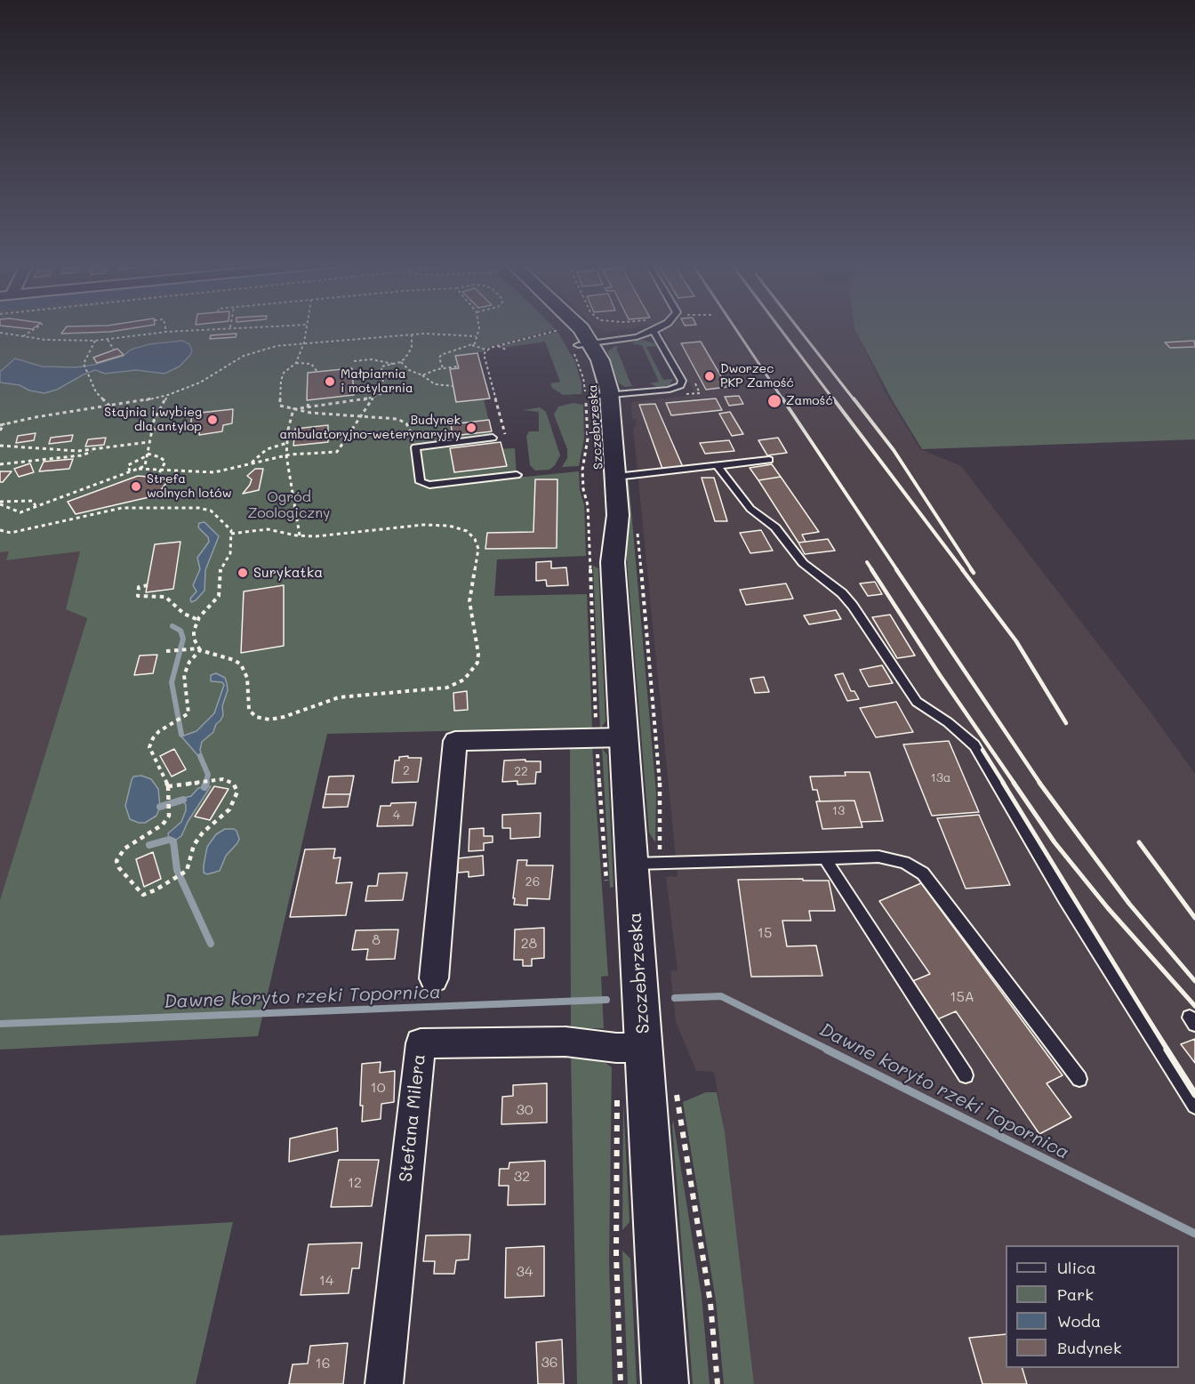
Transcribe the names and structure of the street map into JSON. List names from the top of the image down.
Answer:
{
  "streets": {
    "street": ["Szczebrzeska", "Stefana Milera"]
  },
  "crossings": [
    ["Szczebrzeska", "Stefana Milera"]
  ],
  "water": ["Dawne koryto rzeki Topornica"],
  "parks": ["Ogród Zoologiczny"],
  "places": [
    "Dworzec PKP Zamość",
    "Małpiarnia i motylarnia",
    "Zamość",
    "Stajnia i wybieg dla antylop",
    "Budynek ambulatoryjno-weterynaryjny",
    "Strefa wolnych lotów",
    "Surykatka"
  ],
  "house_numbers": [
    "2",
    "22",
    "13a",
    "13",
    "4",
    "26",
    "15",
    "8",
    "28",
    "15A",
    "10",
    "30",
    "32",
    "12",
    "34",
    "14",
    "36",
    "16"
  ],
  "legend": [
    "Ulica",
    "Park",
    "Woda",
    "Budynek"
  ]
}
